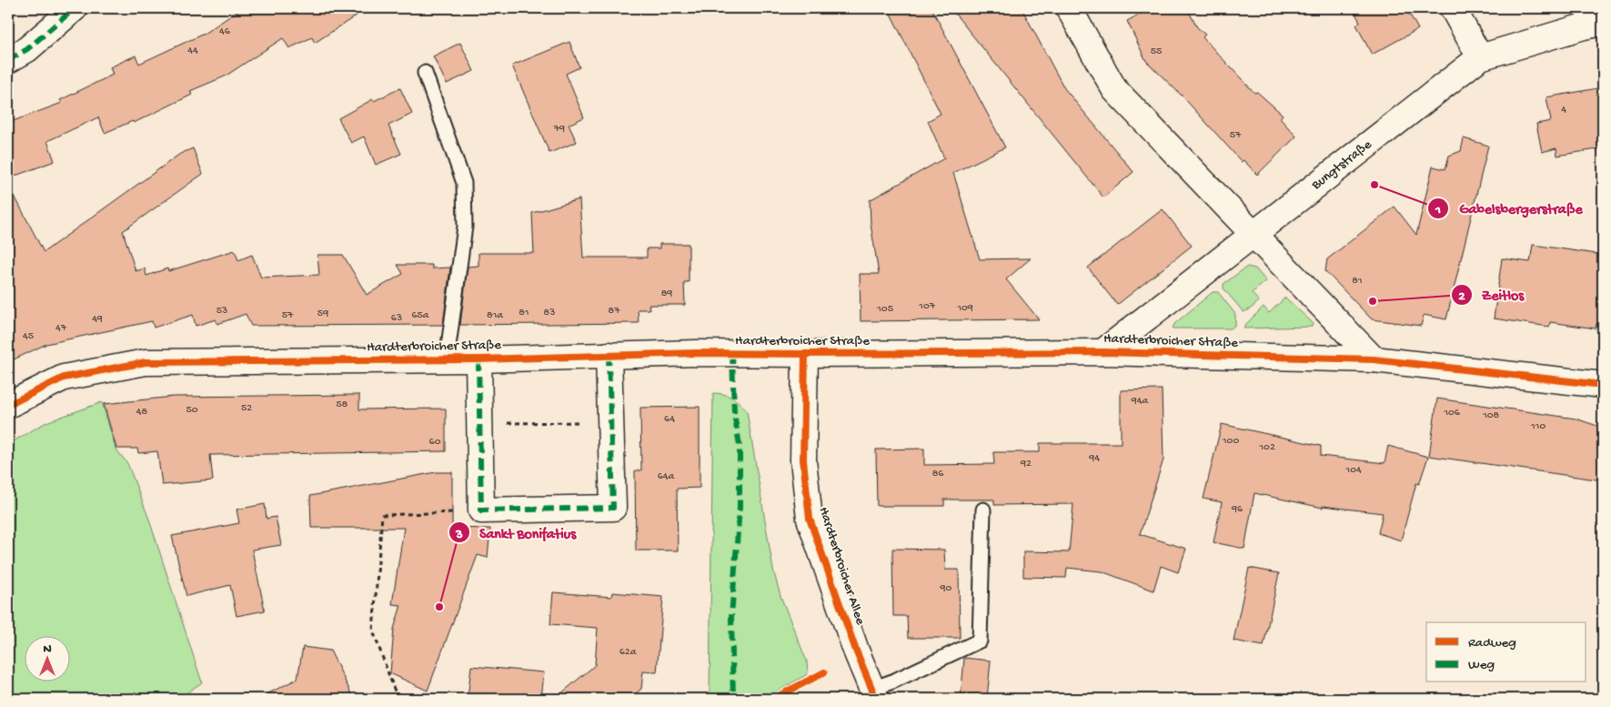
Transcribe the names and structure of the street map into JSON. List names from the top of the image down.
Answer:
{
  "streets": {
    "street": ["Bungtstraße", "Hardterbroicher Straße", "Hardterbroicher Allee"]
  },
  "crossings": [
    ["Bungtstraße", "Hardterbroicher Straße"],
    ["Hardterbroicher Straße", "Hardterbroicher Allee"]
  ],
  "places": ["Gabelsbergerstraße", "Zeitlos", "Sankt Bonifatius"],
  "house_numbers": [
    "46",
    "44",
    "55",
    "4",
    "79",
    "57",
    "81",
    "89",
    "107",
    "109",
    "105",
    "53",
    "87",
    "81",
    "83",
    "59",
    "57",
    "65a",
    "81a",
    "63",
    "49",
    "47",
    "45",
    "94a",
    "58",
    "52",
    "50",
    "48",
    "106",
    "108",
    "64",
    "110",
    "100",
    "60",
    "102",
    "94",
    "92",
    "104",
    "86",
    "64a",
    "96",
    "90",
    "62a"
  ],
  "legend": ["Radweg", "Weg"],
  "north": "top"
}
